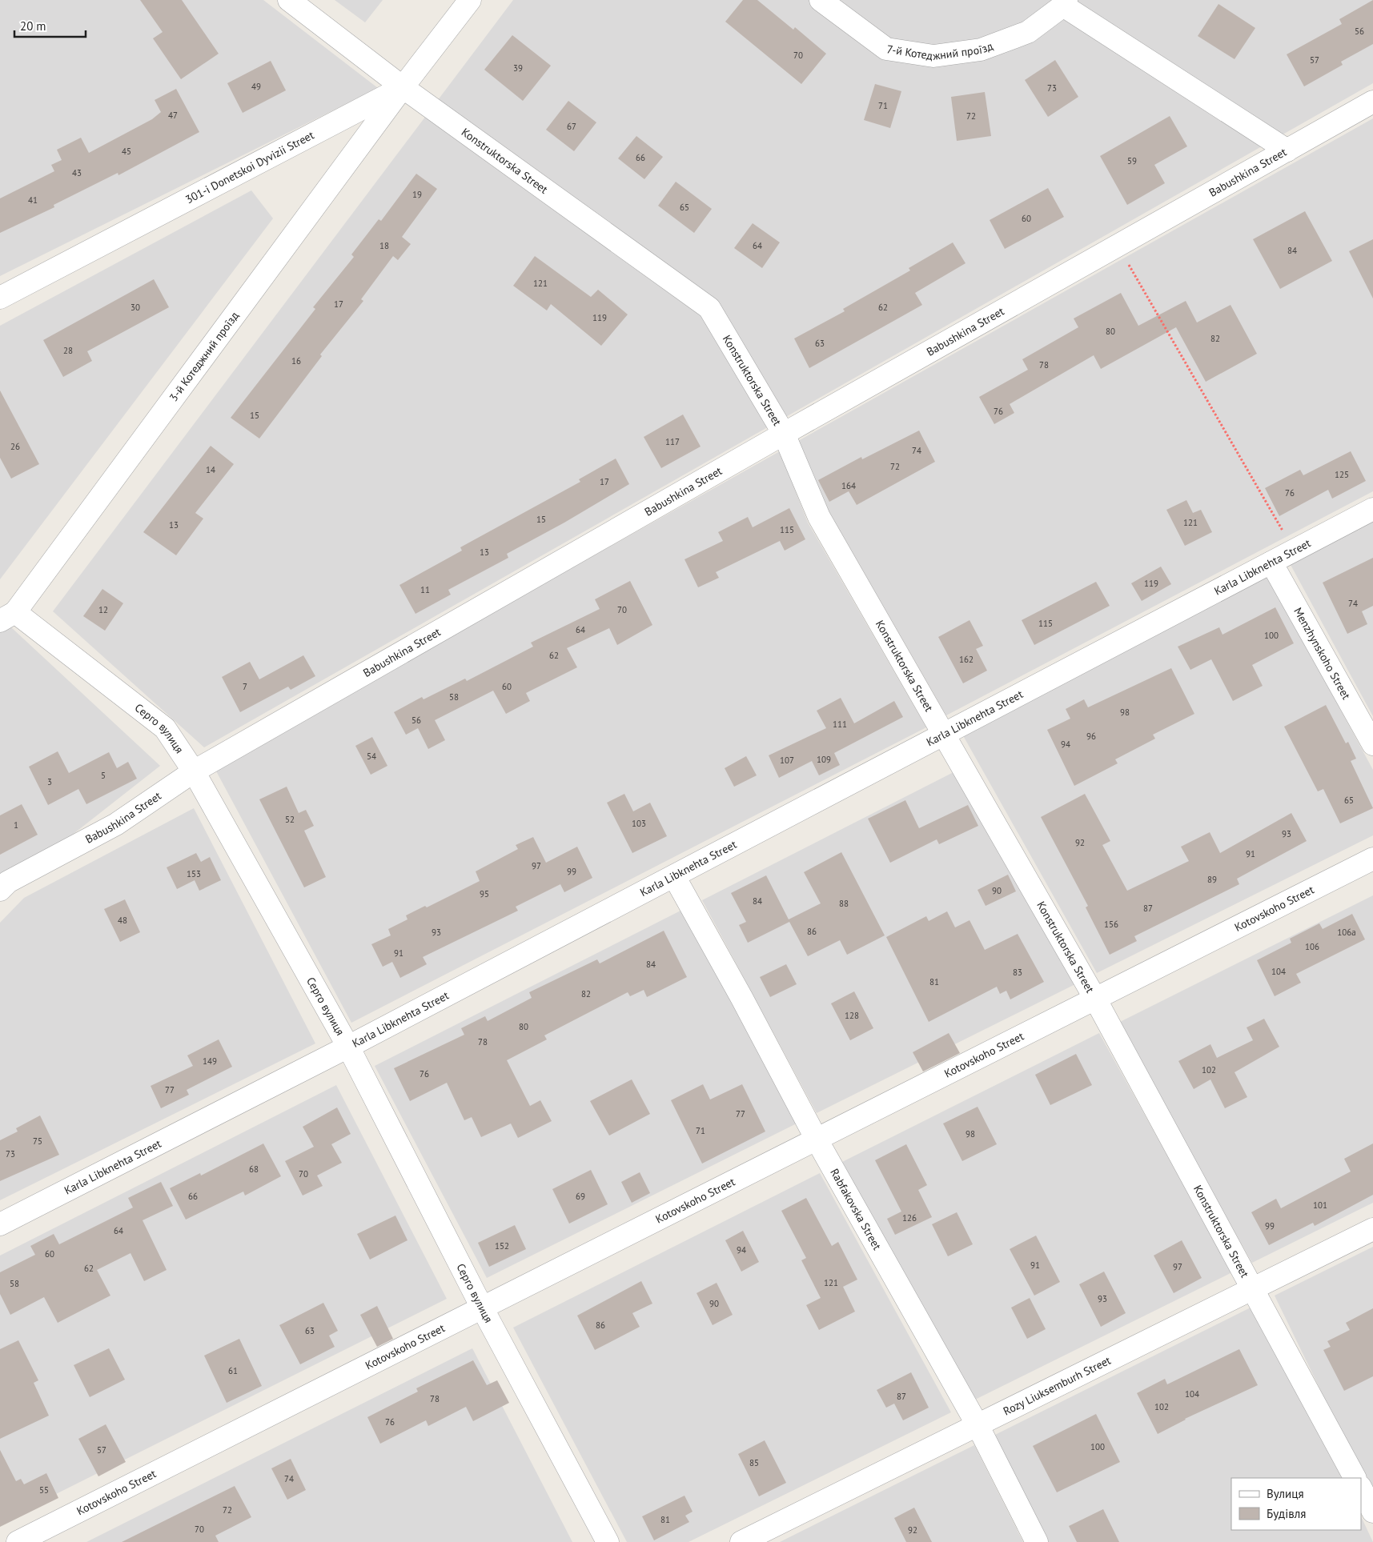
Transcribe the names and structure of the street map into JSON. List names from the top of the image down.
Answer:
{
  "streets": {
    "street": [
      "7-й Котеджний проїзд",
      "Konstruktorska Street",
      "301-i Donetskoi Dyvizii Street",
      "Babushkina Street",
      "3-й Котеджний проїзд",
      "Karla Libknehta Street",
      "Menzhynskoho Street",
      "Серго вулиця",
      "Kotovskoho Street",
      "Rabfakovska Street",
      "Rozy Liuksemburh Street"
    ]
  },
  "crossings": [
    ["7-й Котеджний проїзд", "Babushkina Street"],
    ["Konstruktorska Street", "301-i Donetskoi Dyvizii Street"],
    ["Konstruktorska Street", "Babushkina Street"],
    ["Konstruktorska Street", "3-й Котеджний проїзд"],
    ["Konstruktorska Street", "Karla Libknehta Street"],
    ["Konstruktorska Street", "Kotovskoho Street"],
    ["Konstruktorska Street", "Rozy Liuksemburh Street"],
    ["301-i Donetskoi Dyvizii Street", "3-й Котеджний проїзд"],
    ["Babushkina Street", "Серго вулиця"],
    ["3-й Котеджний проїзд", "Серго вулиця"],
    ["Karla Libknehta Street", "Menzhynskoho Street"],
    ["Karla Libknehta Street", "Серго вулиця"],
    ["Karla Libknehta Street", "Rabfakovska Street"],
    ["Серго вулиця", "Kotovskoho Street"],
    ["Kotovskoho Street", "Rabfakovska Street"],
    ["Rabfakovska Street", "Rozy Liuksemburh Street"]
  ],
  "house_numbers": [
    "56",
    "70",
    "57",
    "39",
    "49",
    "73",
    "71",
    "47",
    "72",
    "67",
    "45",
    "66",
    "59",
    "43",
    "19",
    "41",
    "65",
    "60",
    "18",
    "64",
    "84",
    "121",
    "17",
    "30",
    "62",
    "119",
    "80",
    "82",
    "63",
    "28",
    "16",
    "78",
    "76",
    "15",
    "117",
    "26",
    "74",
    "72",
    "14",
    "125",
    "17",
    "164",
    "76",
    "15",
    "121",
    "13",
    "115",
    "13",
    "119",
    "11",
    "74",
    "12",
    "70",
    "115",
    "64",
    "100",
    "62",
    "162",
    "7",
    "60",
    "58",
    "98",
    "56",
    "111",
    "96",
    "94",
    "54",
    "109",
    "107",
    "5",
    "3",
    "65",
    "52",
    "103",
    "1",
    "93",
    "92",
    "91",
    "97",
    "99",
    "153",
    "89",
    "90",
    "95",
    "84",
    "88",
    "87",
    "48",
    "156",
    "86",
    "93",
    "106а",
    "106",
    "91",
    "84",
    "104",
    "83",
    "81",
    "82",
    "128",
    "80",
    "78",
    "149",
    "102",
    "76",
    "77",
    "77",
    "71",
    "98",
    "75",
    "73",
    "68",
    "70",
    "66",
    "69",
    "101",
    "126",
    "99",
    "64",
    "152",
    "94",
    "60",
    "91",
    "97",
    "62",
    "121",
    "58",
    "93",
    "90",
    "86",
    "63",
    "61",
    "104",
    "87",
    "78",
    "102",
    "76",
    "100",
    "57",
    "85",
    "74",
    "55",
    "72",
    "81",
    "70",
    "92"
  ],
  "legend": ["Вулиця", "Будівля"],
  "scale_bar": "20 m"
}
